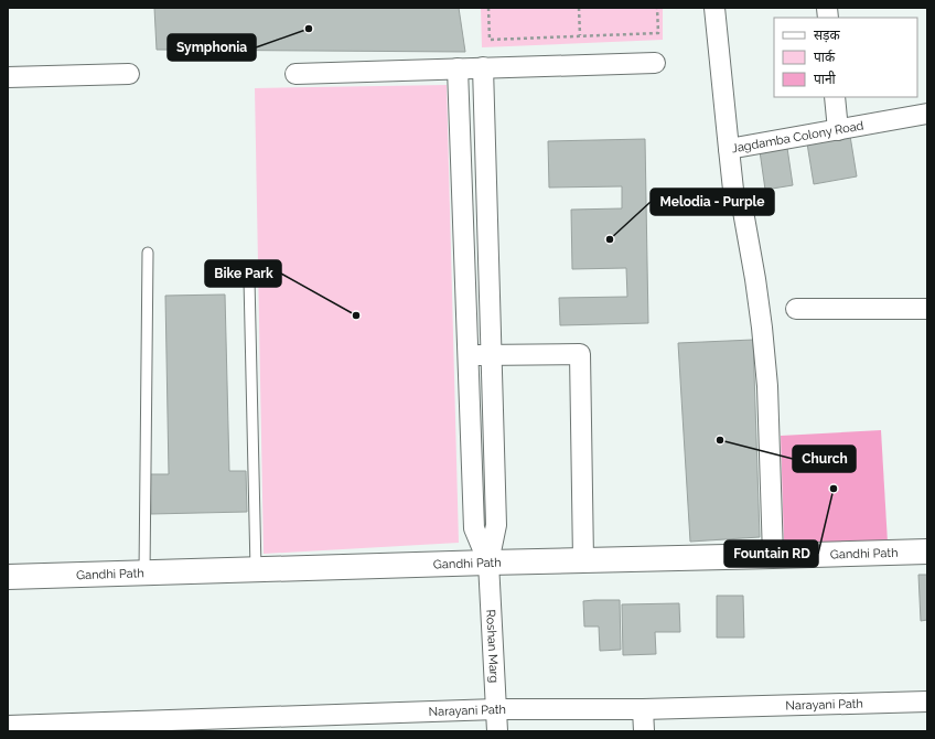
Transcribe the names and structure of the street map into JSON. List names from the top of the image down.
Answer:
{
  "streets": {
    "street": [
      "Jagdamba Colony Road",
      "Gandhi Path",
      "Roshan Marg",
      "Narayani Path"
    ]
  },
  "crossings": [
    ["Gandhi Path", "Roshan Marg"],
    ["Roshan Marg", "Narayani Path"]
  ],
  "places": [
    "Symphonia",
    "Melodia - Purple",
    "Bike Park",
    "Church",
    "Fountain RD"
  ],
  "legend": ["सड़क", "पार्क", "पानी"]
}
